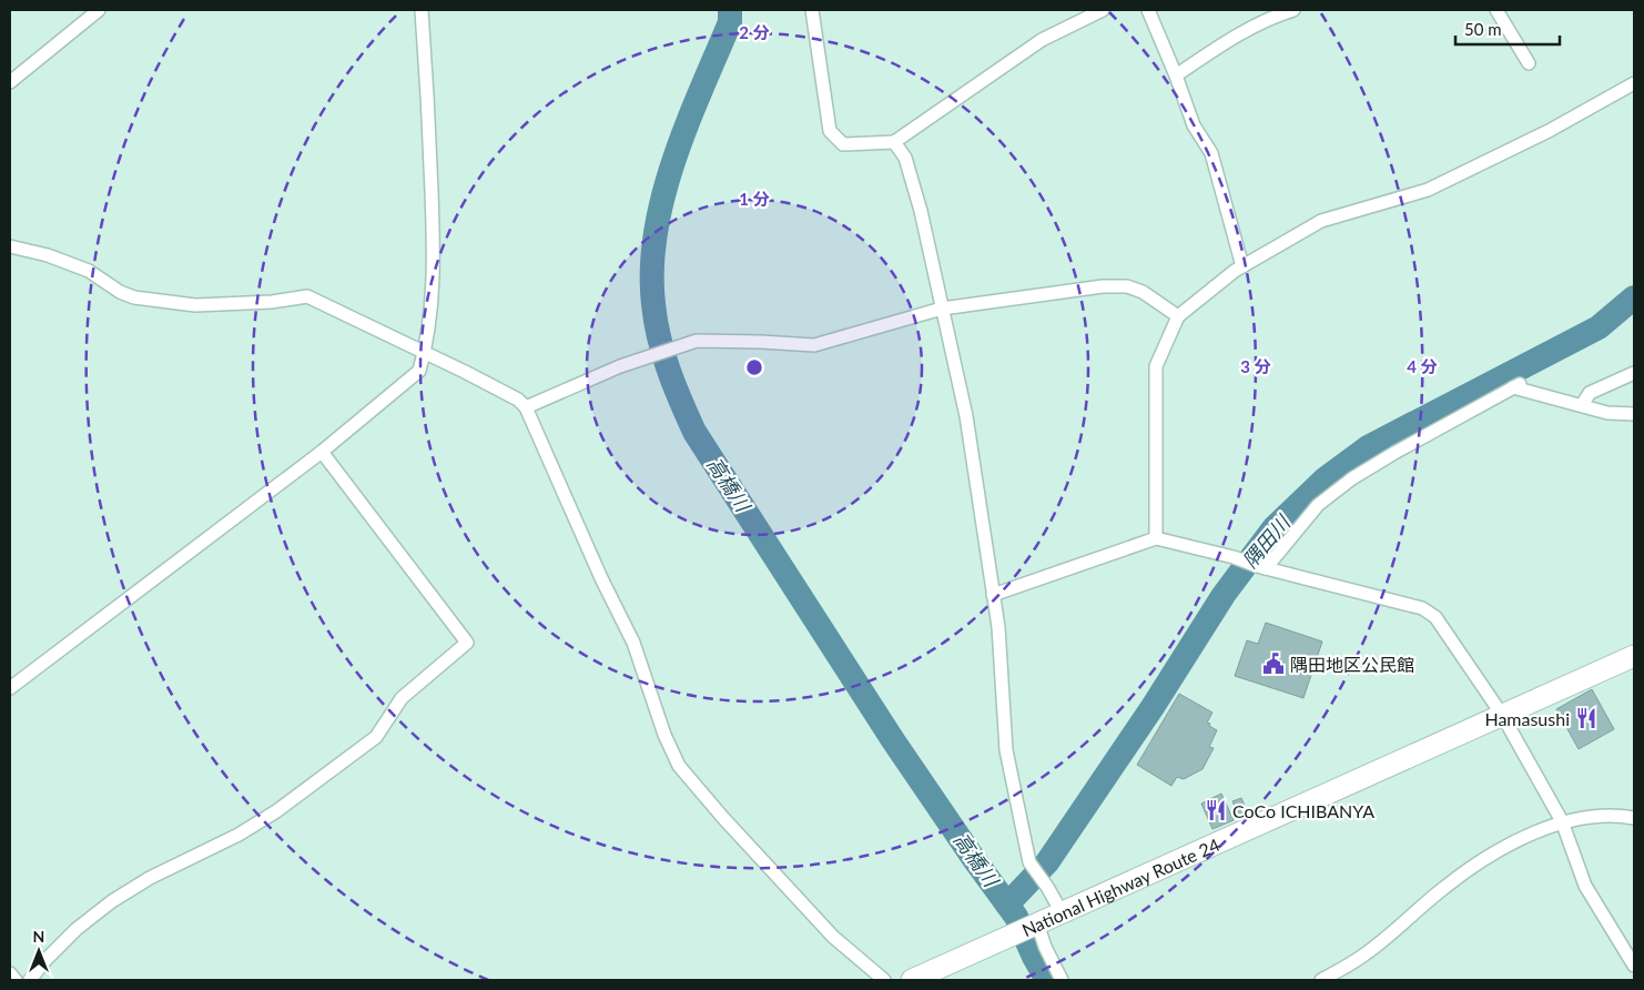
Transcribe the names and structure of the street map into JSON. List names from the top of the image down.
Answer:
{
  "streets": {
    "highway": ["National Highway Route 24"]
  },
  "water": ["高橋川", "隅田川"],
  "places": {
    "public building": ["隅田地区公民館"],
    "restaurant": ["Hamasushi", "CoCo ICHIBANYA"]
  },
  "scale_bar": "50 m",
  "north": "top",
  "rings": [
    "2 分",
    "1 分",
    "3 分",
    "4 分"
  ]
}
